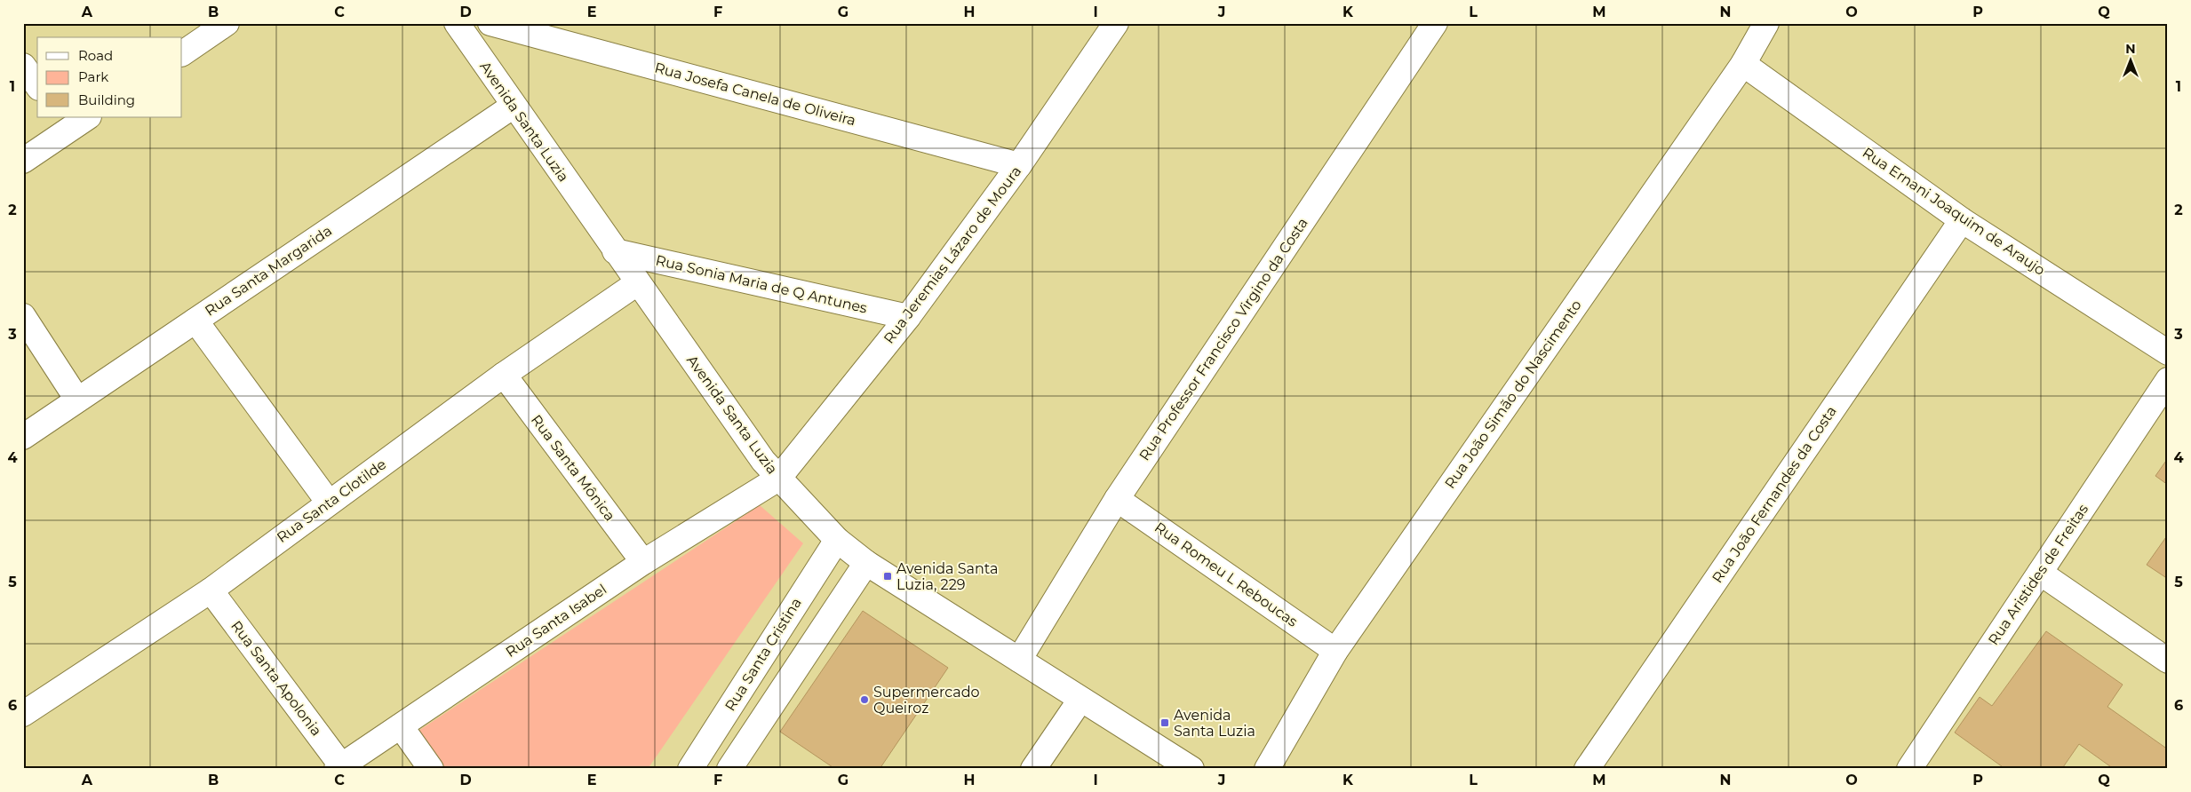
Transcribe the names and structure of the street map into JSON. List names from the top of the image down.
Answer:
{
  "streets": {
    "street": [
      "Rua Josefa Canela de Oliveira",
      "Avenida Santa Luzia",
      "Rua Ernani Joaquim de Araujo",
      "Rua Jeremias Lázaro de Moura",
      "Rua Santa Margarida",
      "Rua Sonia Maria de Q Antunes",
      "Rua Professor Francisco Virgino da Costa",
      "Rua João Simão do Nascimento",
      "Rua Santa Mônica",
      "Rua João Fernandes da Costa",
      "Rua Santa Clotilde",
      "Rua Romeu L Reboucas",
      "Rua Aristides de Freitas",
      "Rua Santa Isabel",
      "Rua Santa Cristina",
      "Rua Santa Apolonia"
    ]
  },
  "crossings": [
    ["Rua Josefa Canela de Oliveira", "Rua Jeremias Lázaro de Moura"],
    ["Avenida Santa Luzia", "Rua Jeremias Lázaro de Moura"],
    ["Avenida Santa Luzia", "Rua Santa Margarida"],
    ["Avenida Santa Luzia", "Rua Sonia Maria de Q Antunes"],
    ["Avenida Santa Luzia", "Rua Professor Francisco Virgino da Costa"],
    ["Avenida Santa Luzia", "Rua Santa Clotilde"],
    ["Avenida Santa Luzia", "Rua Santa Isabel"],
    ["Avenida Santa Luzia", "Rua Santa Cristina"],
    ["Rua Ernani Joaquim de Araujo", "Rua João Simão do Nascimento"],
    ["Rua Ernani Joaquim de Araujo", "Rua João Fernandes da Costa"],
    ["Rua Jeremias Lázaro de Moura", "Rua Sonia Maria de Q Antunes"],
    ["Rua Jeremias Lázaro de Moura", "Rua Santa Isabel"],
    ["Rua Professor Francisco Virgino da Costa", "Rua Romeu L Reboucas"],
    ["Rua João Simão do Nascimento", "Rua Romeu L Reboucas"],
    ["Rua Santa Mônica", "Rua Santa Clotilde"],
    ["Rua Santa Mônica", "Rua Santa Isabel"],
    ["Rua Santa Clotilde", "Rua Santa Apolonia"],
    ["Rua Santa Isabel", "Rua Santa Apolonia"]
  ],
  "places": {
    "transit": ["Avenida Santa Luzia, 229", "Avenida Santa Luzia"],
    "other": ["Supermercado Queiroz"]
  },
  "legend": ["Road", "Park", "Building"],
  "north": "top",
  "grid": {
    "columns": [
      "A",
      "B",
      "C",
      "D",
      "E",
      "F",
      "G",
      "H",
      "I",
      "J",
      "K",
      "L",
      "M",
      "N",
      "O",
      "P",
      "Q"
    ],
    "rows": [
      "1",
      "2",
      "3",
      "4",
      "5",
      "6"
    ]
  }
}
